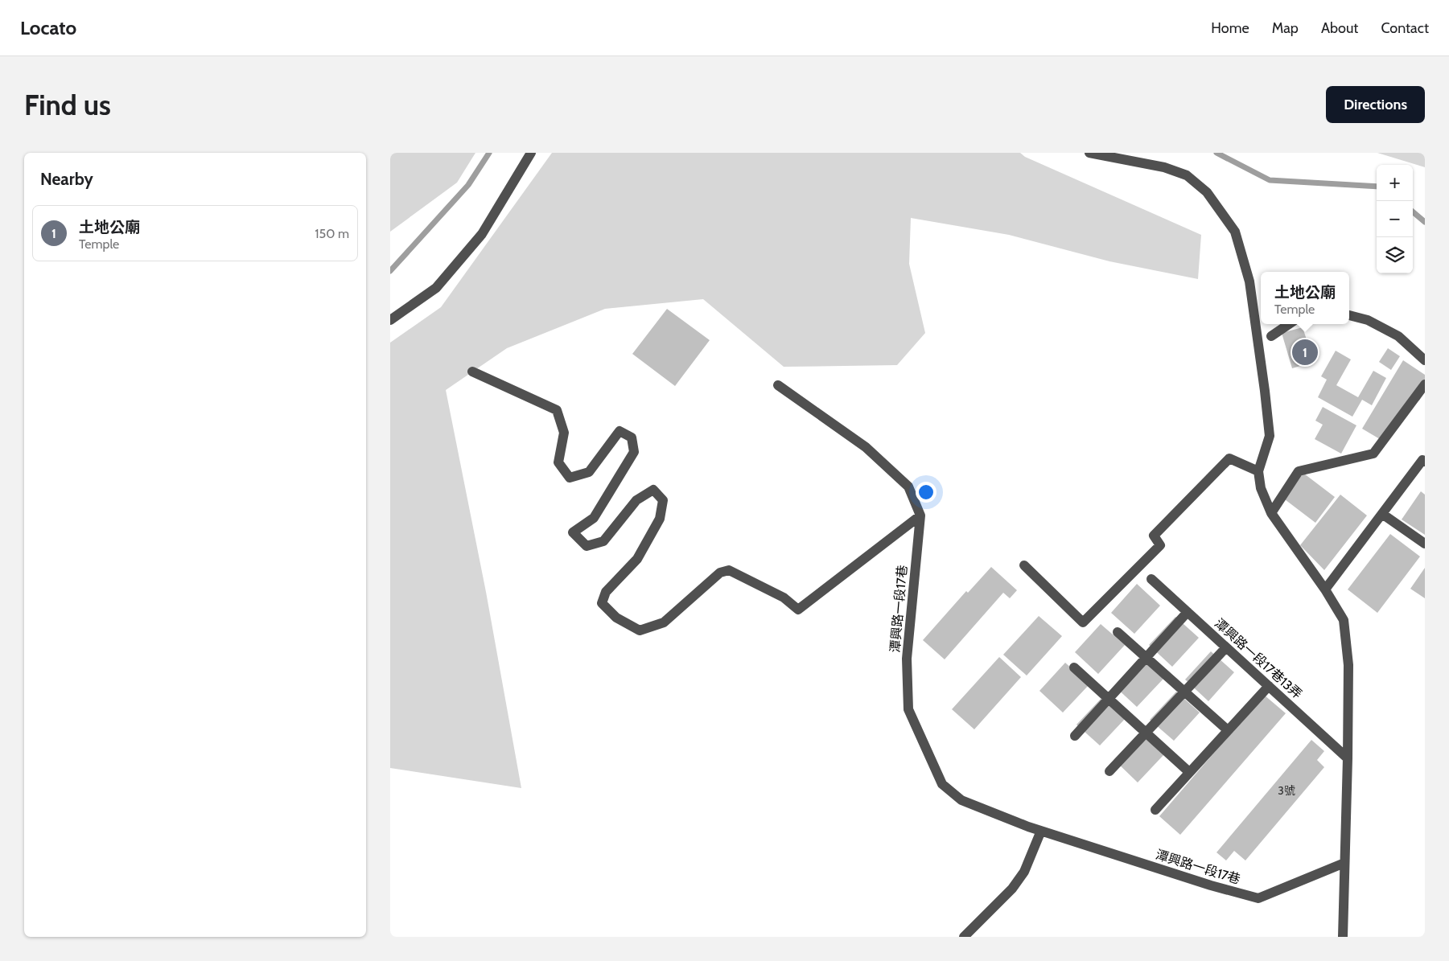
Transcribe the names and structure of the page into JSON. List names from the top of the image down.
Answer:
{
  "streets": {
    "street": ["潭興路一段17巷", "潭興路一段17巷13弄"]
  },
  "house_numbers": ["3號"],
  "page": {
    "header": "Locato",
    "nav": [
      "Home",
      "Map",
      "About",
      "Contact"
    ],
    "buttons": "Directions",
    "title": "Find us",
    "heading": "Nearby",
    "map_buttons": ["+", "−"],
    "list": [
      {
        "mark": "1",
        "name": "土地公廟",
        "note": "Temple",
        "value": "150 m"
      }
    ],
    "popup": ["土地公廟", "Temple"],
    "pins": "1"
  }
}
